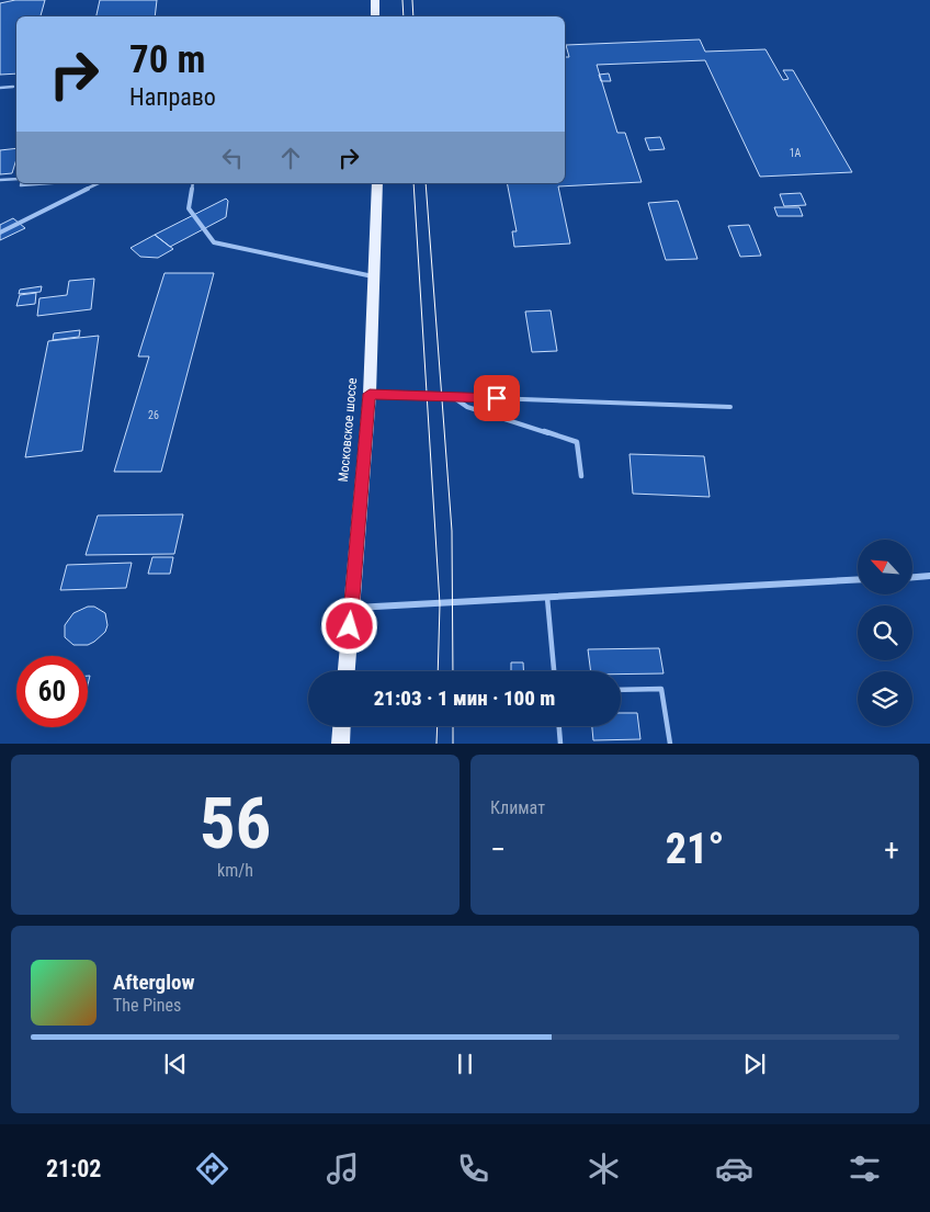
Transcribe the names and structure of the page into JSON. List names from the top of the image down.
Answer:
{
  "streets": {
    "main road": ["Московское шоссе"]
  },
  "house_numbers": ["1А", "26"],
  "north": "top left",
  "page": {
    "turn": ["70 m", "Направо"],
    "limit": "60",
    "trip": "21:03 · 1 мин · 100 m",
    "tile": [
      ["56", "km/h"],
      "Климат"
    ],
    "heat": ["−", "21°", "+"],
    "song": ["Afterglow", "The Pines"],
    "tabs": "21:02"
  }
}
